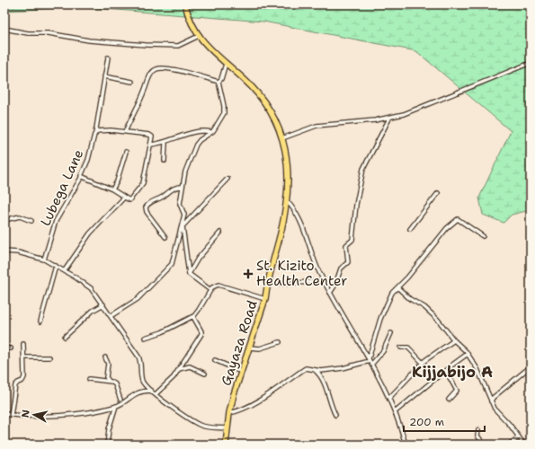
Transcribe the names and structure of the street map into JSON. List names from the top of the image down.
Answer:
{
  "streets": {
    "main road": ["Gayaza Road"],
    "street": ["Lubega Lane"]
  },
  "districts": ["Kijjabijo A"],
  "places": {
    "health": ["St. Kizito Health Center"]
  },
  "scale_bar": "200 m",
  "north": "left"
}
